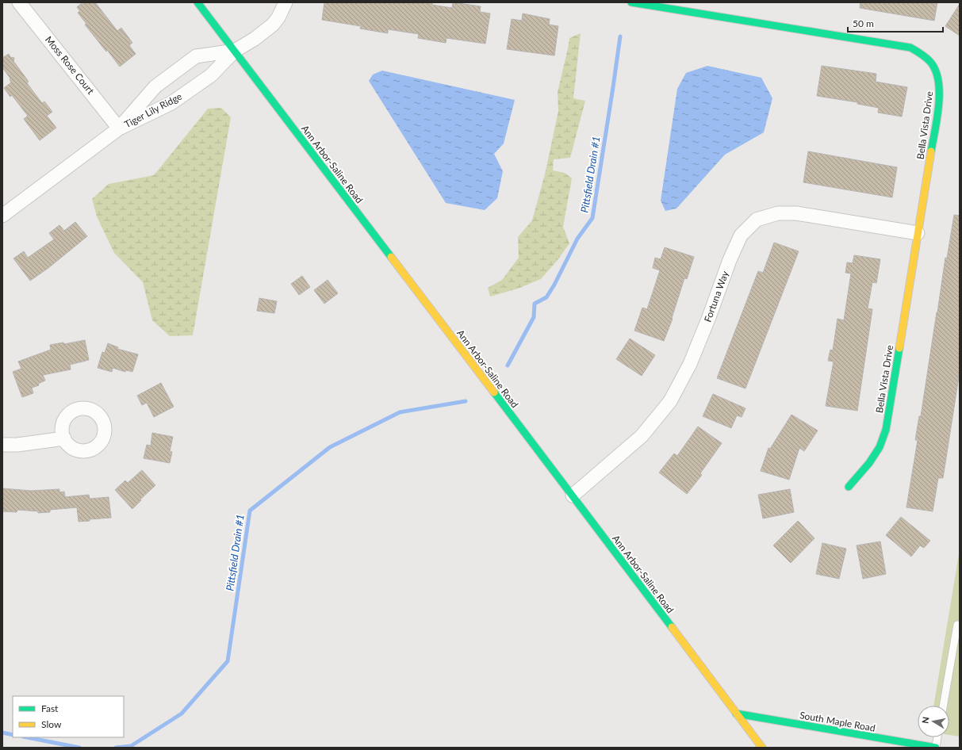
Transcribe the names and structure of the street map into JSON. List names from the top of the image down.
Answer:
{
  "streets": {
    "main road": ["Bella Vista Drive", "Ann Arbor-Saline Road", "South Maple Road"],
    "street": ["Moss Rose Court", "Tiger Lily Ridge", "Fortuna Way"]
  },
  "crossings": [
    ["Moss Rose Court", "Tiger Lily Ridge"],
    ["Tiger Lily Ridge", "Ann Arbor-Saline Road"],
    ["Bella Vista Drive", "Fortuna Way"],
    ["Ann Arbor-Saline Road", "Fortuna Way"],
    ["Ann Arbor-Saline Road", "South Maple Road"]
  ],
  "water": ["Pittsfield Drain #1"],
  "legend": ["Fast", "Slow"],
  "scale_bar": "50 m",
  "north": "left"
}
